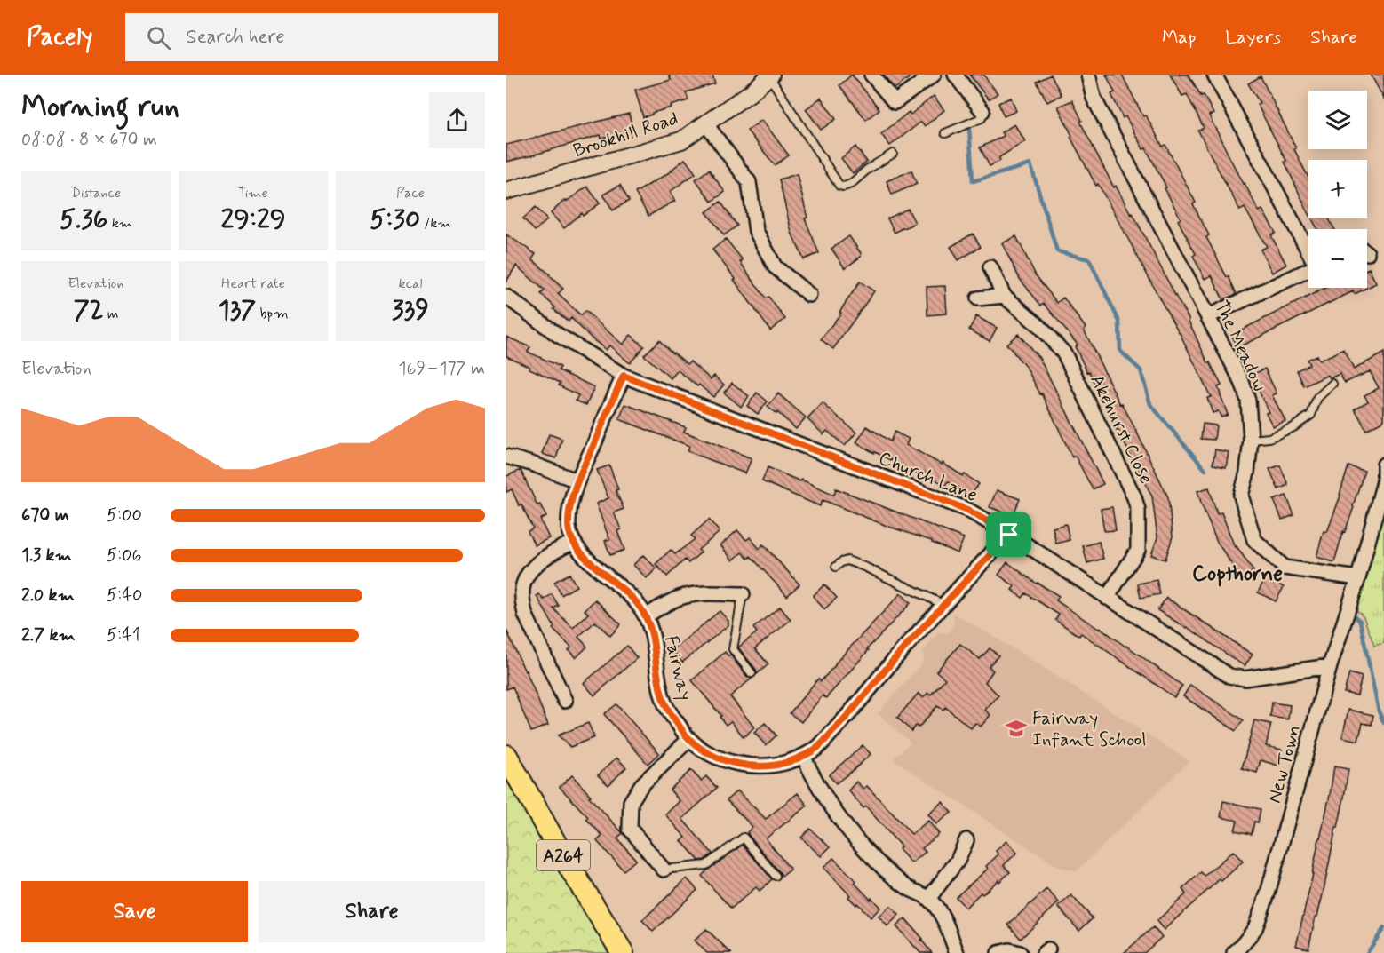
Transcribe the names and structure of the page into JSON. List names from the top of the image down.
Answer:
{
  "streets": {
    "highway": ["A264"],
    "street": [
      "Brookhill Road",
      "The Meadow",
      "Akehurst Close",
      "Church Lane",
      "Fairway",
      "New Town"
    ]
  },
  "crossings": [
    ["The Meadow", "New Town"],
    ["Akehurst Close", "Church Lane"],
    ["Church Lane", "Fairway"],
    ["Church Lane", "New Town"]
  ],
  "districts": ["Copthorne"],
  "places": {
    "school or university": ["Fairway Infant School"]
  },
  "page": {
    "header": "Pacely",
    "search": "Search here",
    "nav": ["Map", "Layers", "Share"],
    "heading": ["Morning run", "08:08 · 8 × 670 m"],
    "map_buttons": ["+", "−"],
    "stats": [
      ["Distance", "5.36 km"],
      ["Time", "29:29"],
      ["Pace", "5:30 /km"],
      ["Elevation", "72 m"],
      ["Heart rate", "137 bpm"],
      ["kcal", "339"]
    ],
    "chart": ["Elevation", "169–177 m"],
    "list": [
      {
        "name": "670 m",
        "note": "5:00"
      },
      {
        "name": "1.3 km",
        "note": "5:06"
      },
      {
        "name": "2.0 km",
        "note": "5:40"
      },
      {
        "name": "2.7 km",
        "note": "5:41"
      }
    ],
    "buttons": ["Save", "Share"]
  }
}
